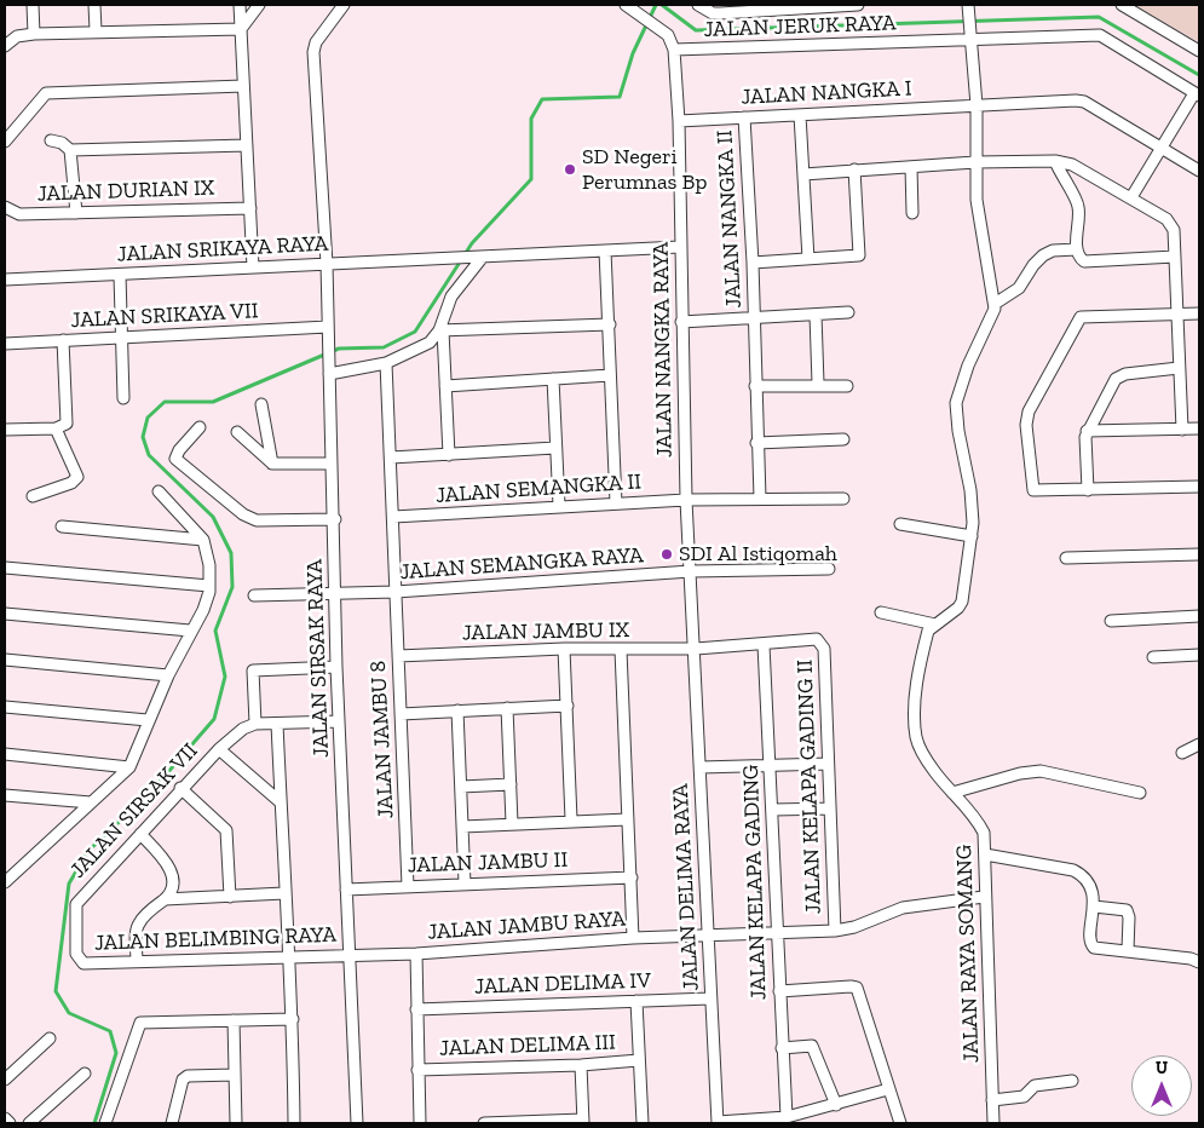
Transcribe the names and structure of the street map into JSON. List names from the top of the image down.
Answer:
{
  "streets": {
    "street": [
      "JALAN JERUK RAYA",
      "JALAN NANGKA I",
      "JALAN DURIAN IX",
      "JALAN NANGKA II",
      "JALAN SRIKAYA RAYA",
      "JALAN SRIKAYA VII",
      "JALAN NANGKA RAYA",
      "JALAN SEMANGKA II",
      "JALAN SEMANGKA RAYA",
      "JALAN JAMBU IX",
      "JALAN SIRSAK RAYA",
      "JALAN JAMBU 8",
      "JALAN KELAPA GADING II",
      "JALAN SIRSAK VII",
      "JALAN JAMBU II",
      "JALAN KELAPA GADING",
      "JALAN DELIMA RAYA",
      "JALAN JAMBU RAYA",
      "JALAN BELIMBING RAYA",
      "JALAN RAYA SOMANG",
      "JALAN DELIMA IV",
      "JALAN DELIMA III"
    ]
  },
  "crossings": [
    ["JALAN JERUK RAYA", "JALAN NANGKA RAYA"],
    ["JALAN JERUK RAYA", "JALAN RAYA SOMANG"],
    ["JALAN NANGKA I", "JALAN NANGKA II"],
    ["JALAN NANGKA I", "JALAN NANGKA RAYA"],
    ["JALAN NANGKA I", "JALAN RAYA SOMANG"],
    ["JALAN NANGKA II", "JALAN SEMANGKA II"],
    ["JALAN SRIKAYA RAYA", "JALAN SIRSAK RAYA"],
    ["JALAN SRIKAYA VII", "JALAN SIRSAK RAYA"],
    ["JALAN NANGKA RAYA", "JALAN SEMANGKA II"],
    ["JALAN NANGKA RAYA", "JALAN SEMANGKA RAYA"],
    ["JALAN NANGKA RAYA", "JALAN JAMBU IX"],
    ["JALAN NANGKA RAYA", "JALAN DELIMA RAYA"],
    ["JALAN SEMANGKA II", "JALAN JAMBU 8"],
    ["JALAN SEMANGKA RAYA", "JALAN SIRSAK RAYA"],
    ["JALAN SEMANGKA RAYA", "JALAN JAMBU 8"],
    ["JALAN JAMBU IX", "JALAN JAMBU 8"],
    ["JALAN JAMBU IX", "JALAN KELAPA GADING II"],
    ["JALAN JAMBU IX", "JALAN KELAPA GADING"],
    ["JALAN JAMBU IX", "JALAN DELIMA RAYA"],
    ["JALAN SIRSAK RAYA", "JALAN JAMBU II"],
    ["JALAN SIRSAK RAYA", "JALAN JAMBU RAYA"],
    ["JALAN SIRSAK RAYA", "JALAN BELIMBING RAYA"],
    ["JALAN JAMBU 8", "JALAN JAMBU II"],
    ["JALAN KELAPA GADING II", "JALAN JAMBU RAYA"],
    ["JALAN SIRSAK VII", "JALAN BELIMBING RAYA"],
    ["JALAN KELAPA GADING", "JALAN JAMBU RAYA"],
    ["JALAN DELIMA RAYA", "JALAN JAMBU RAYA"],
    ["JALAN DELIMA RAYA", "JALAN DELIMA IV"],
    ["JALAN JAMBU RAYA", "JALAN BELIMBING RAYA"],
    ["JALAN JAMBU RAYA", "JALAN RAYA SOMANG"]
  ],
  "places": ["SD Negeri Perumnas Bp", "SDI Al Istiqomah"],
  "north": "top"
}
